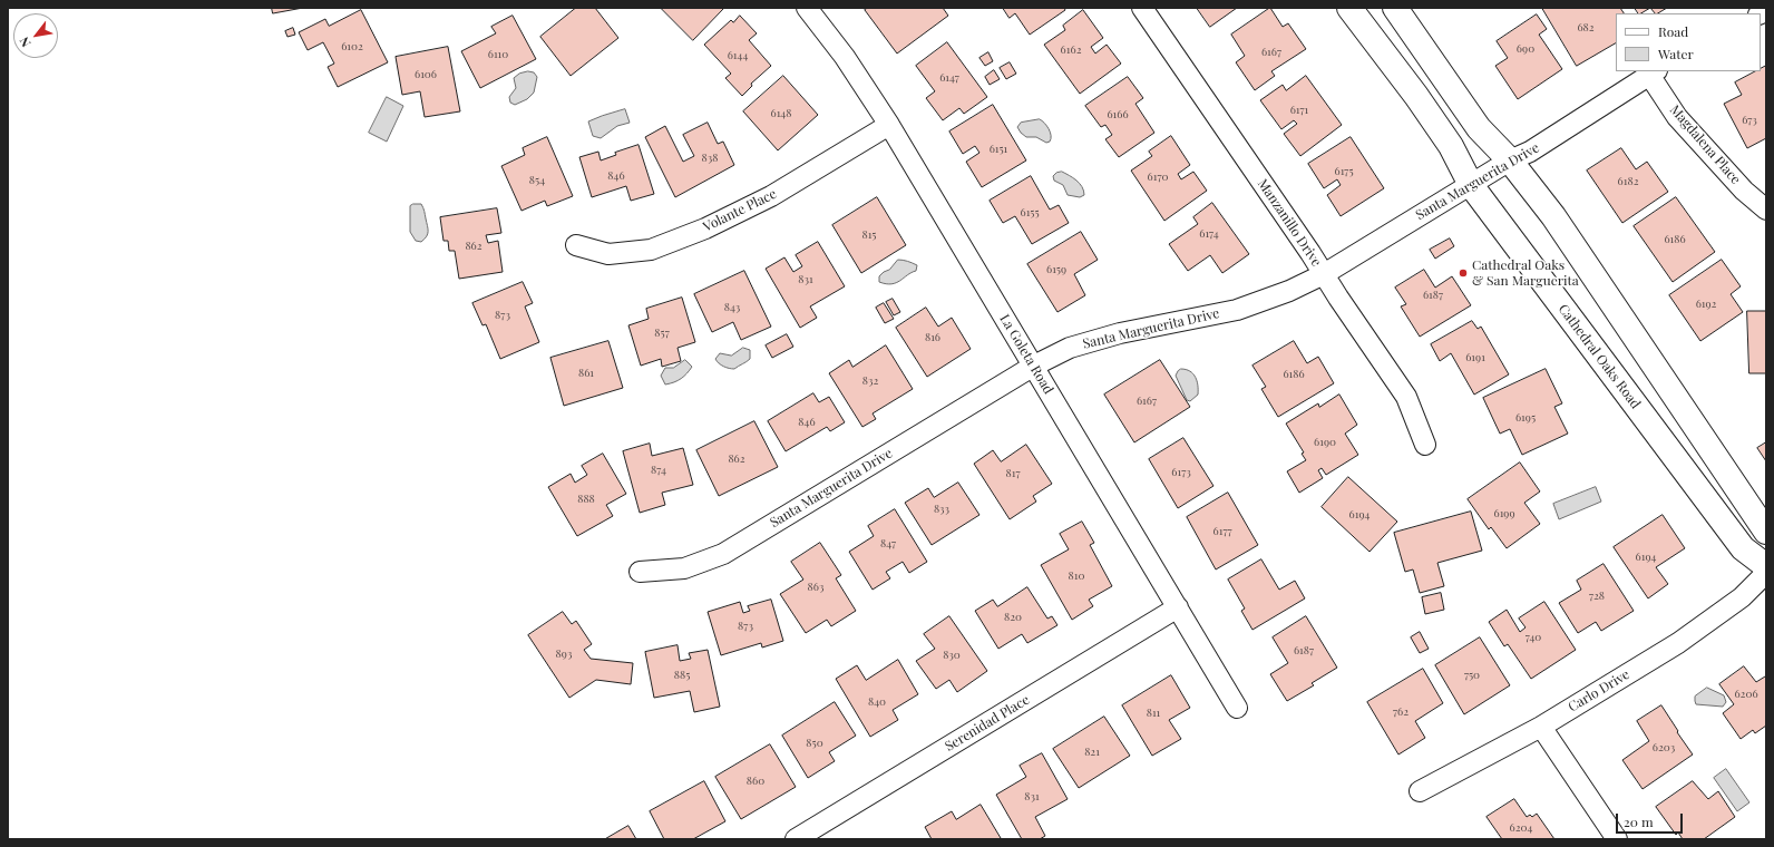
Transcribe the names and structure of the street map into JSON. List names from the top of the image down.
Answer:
{
  "streets": {
    "main road": ["Cathedral Oaks Road"],
    "street": [
      "Magdalena Place",
      "Santa Marguerita Drive",
      "Volante Place",
      "Manzanillo Drive",
      "La Goleta Road",
      "Carlo Drive",
      "Serenidad Place"
    ]
  },
  "crossings": [
    ["Magdalena Place", "Santa Marguerita Drive"],
    ["Santa Marguerita Drive", "Manzanillo Drive"],
    ["Santa Marguerita Drive", "La Goleta Road"],
    ["Santa Marguerita Drive", "Cathedral Oaks Road"],
    ["Volante Place", "La Goleta Road"],
    ["La Goleta Road", "Serenidad Place"]
  ],
  "places": ["Cathedral Oaks & San Marguerita"],
  "house_numbers": [
    "682",
    "6102",
    "690",
    "6162",
    "6167",
    "6110",
    "6144",
    "6106",
    "6147",
    "6171",
    "6148",
    "6166",
    "673",
    "6151",
    "838",
    "6175",
    "846",
    "6170",
    "854",
    "6182",
    "6155",
    "6174",
    "815",
    "6186",
    "862",
    "6159",
    "831",
    "6187",
    "6192",
    "843",
    "873",
    "857",
    "816",
    "6191",
    "861",
    "6186",
    "832",
    "6167",
    "6195",
    "846",
    "6190",
    "862",
    "874",
    "6173",
    "817",
    "888",
    "833",
    "6199",
    "6194",
    "6177",
    "847",
    "6194",
    "810",
    "863",
    "728",
    "820",
    "873",
    "740",
    "6187",
    "893",
    "830",
    "885",
    "750",
    "6206",
    "840",
    "762",
    "811",
    "850",
    "6203",
    "821",
    "860",
    "831",
    "6204"
  ],
  "legend": ["Road", "Water"],
  "scale_bar": "20 m",
  "north": "bottom left"
}
